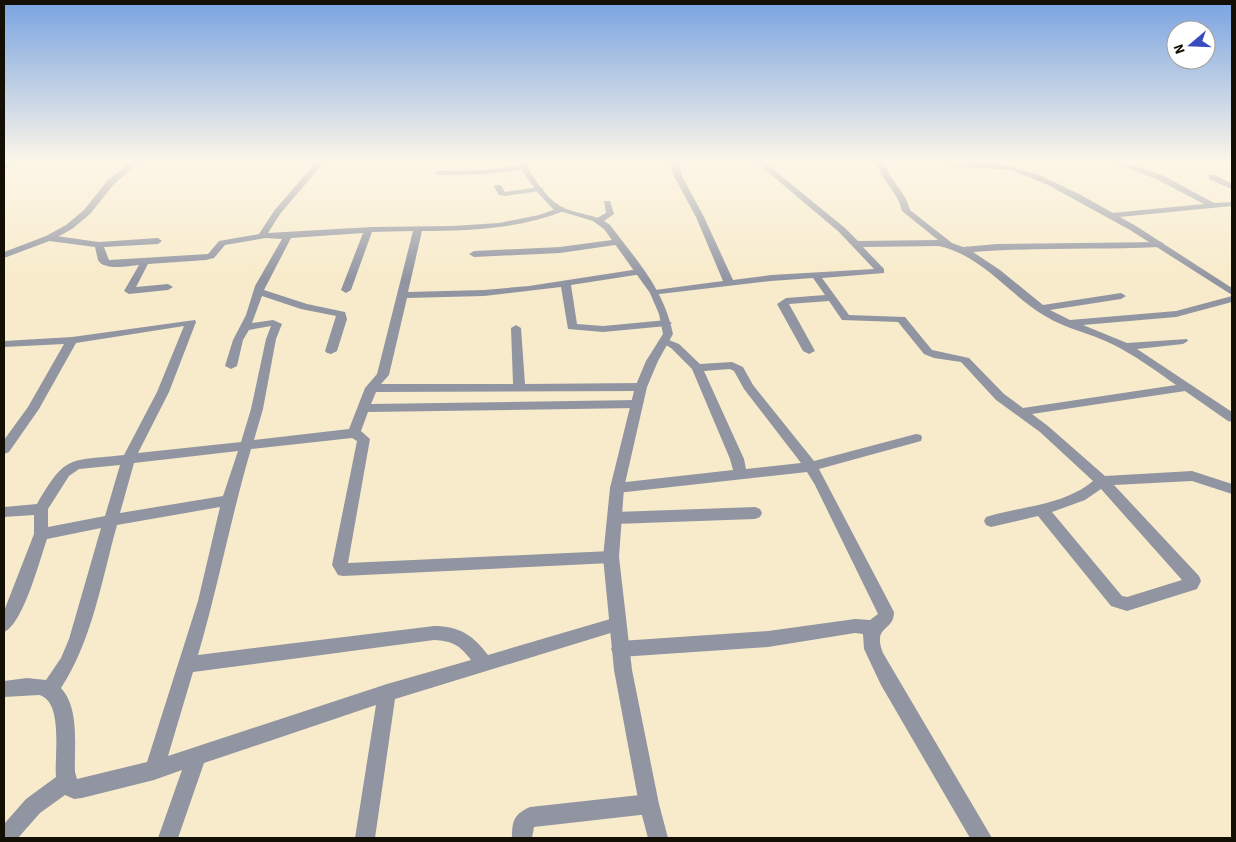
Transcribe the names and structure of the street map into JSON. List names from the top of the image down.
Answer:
{
  "north": "left"
}
